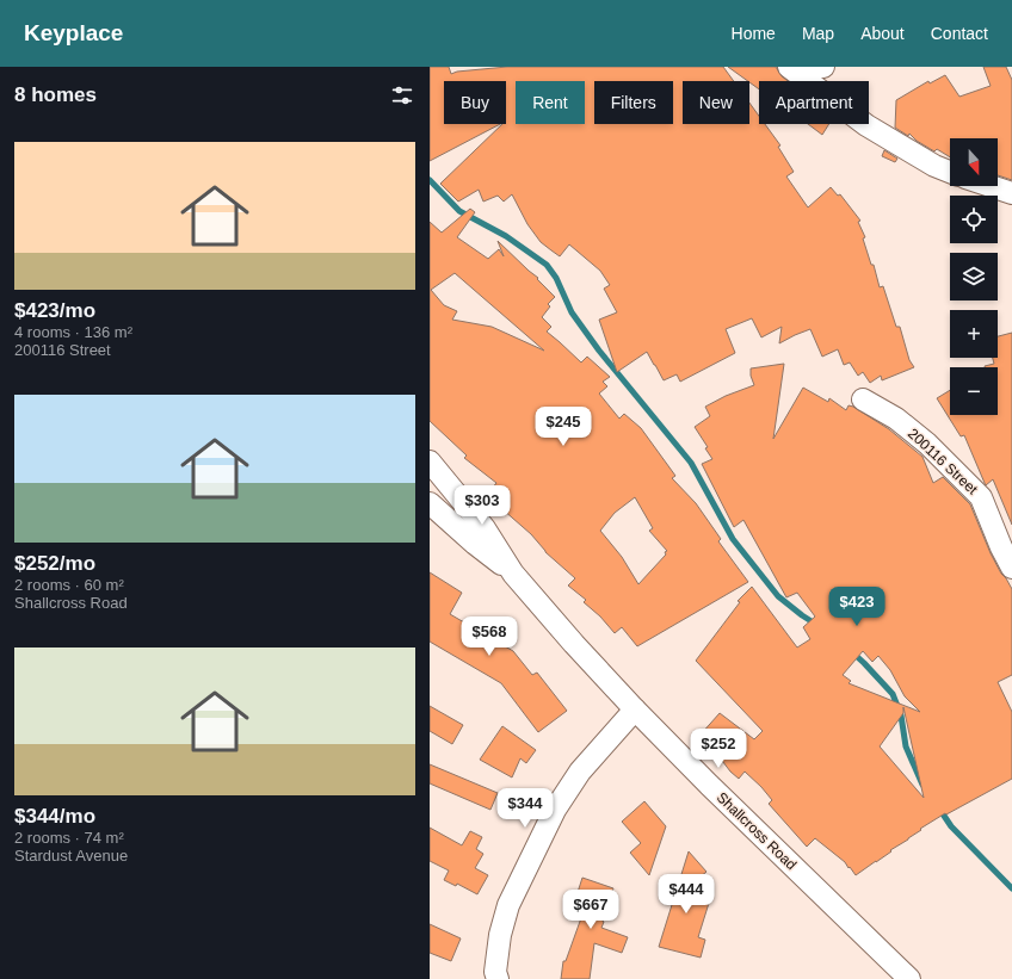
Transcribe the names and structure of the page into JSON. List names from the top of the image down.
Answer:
{
  "streets": {
    "street": ["200116 Street", "Shallcross Road"]
  },
  "north": "bottom",
  "page": {
    "header": "Keyplace",
    "nav": [
      "Home",
      "Map",
      "About",
      "Contact"
    ],
    "heading": "8 homes",
    "chip": [
      "Buy",
      "Rent",
      "Filters",
      "New",
      "Apartment"
    ],
    "list": [
      {
        "name": "$423/mo",
        "note": "4 rooms · 136 m² · 200116 Street"
      },
      {
        "name": "$252/mo",
        "note": "2 rooms · 60 m² · Shallcross Road"
      },
      {
        "name": "$344/mo",
        "note": "2 rooms · 74 m² · Stardust Avenue"
      }
    ],
    "map_buttons": ["+", "−"],
    "price": [
      "$245",
      "$303",
      "$423",
      "$568",
      "$252",
      "$344",
      "$444",
      "$667"
    ]
  }
}
